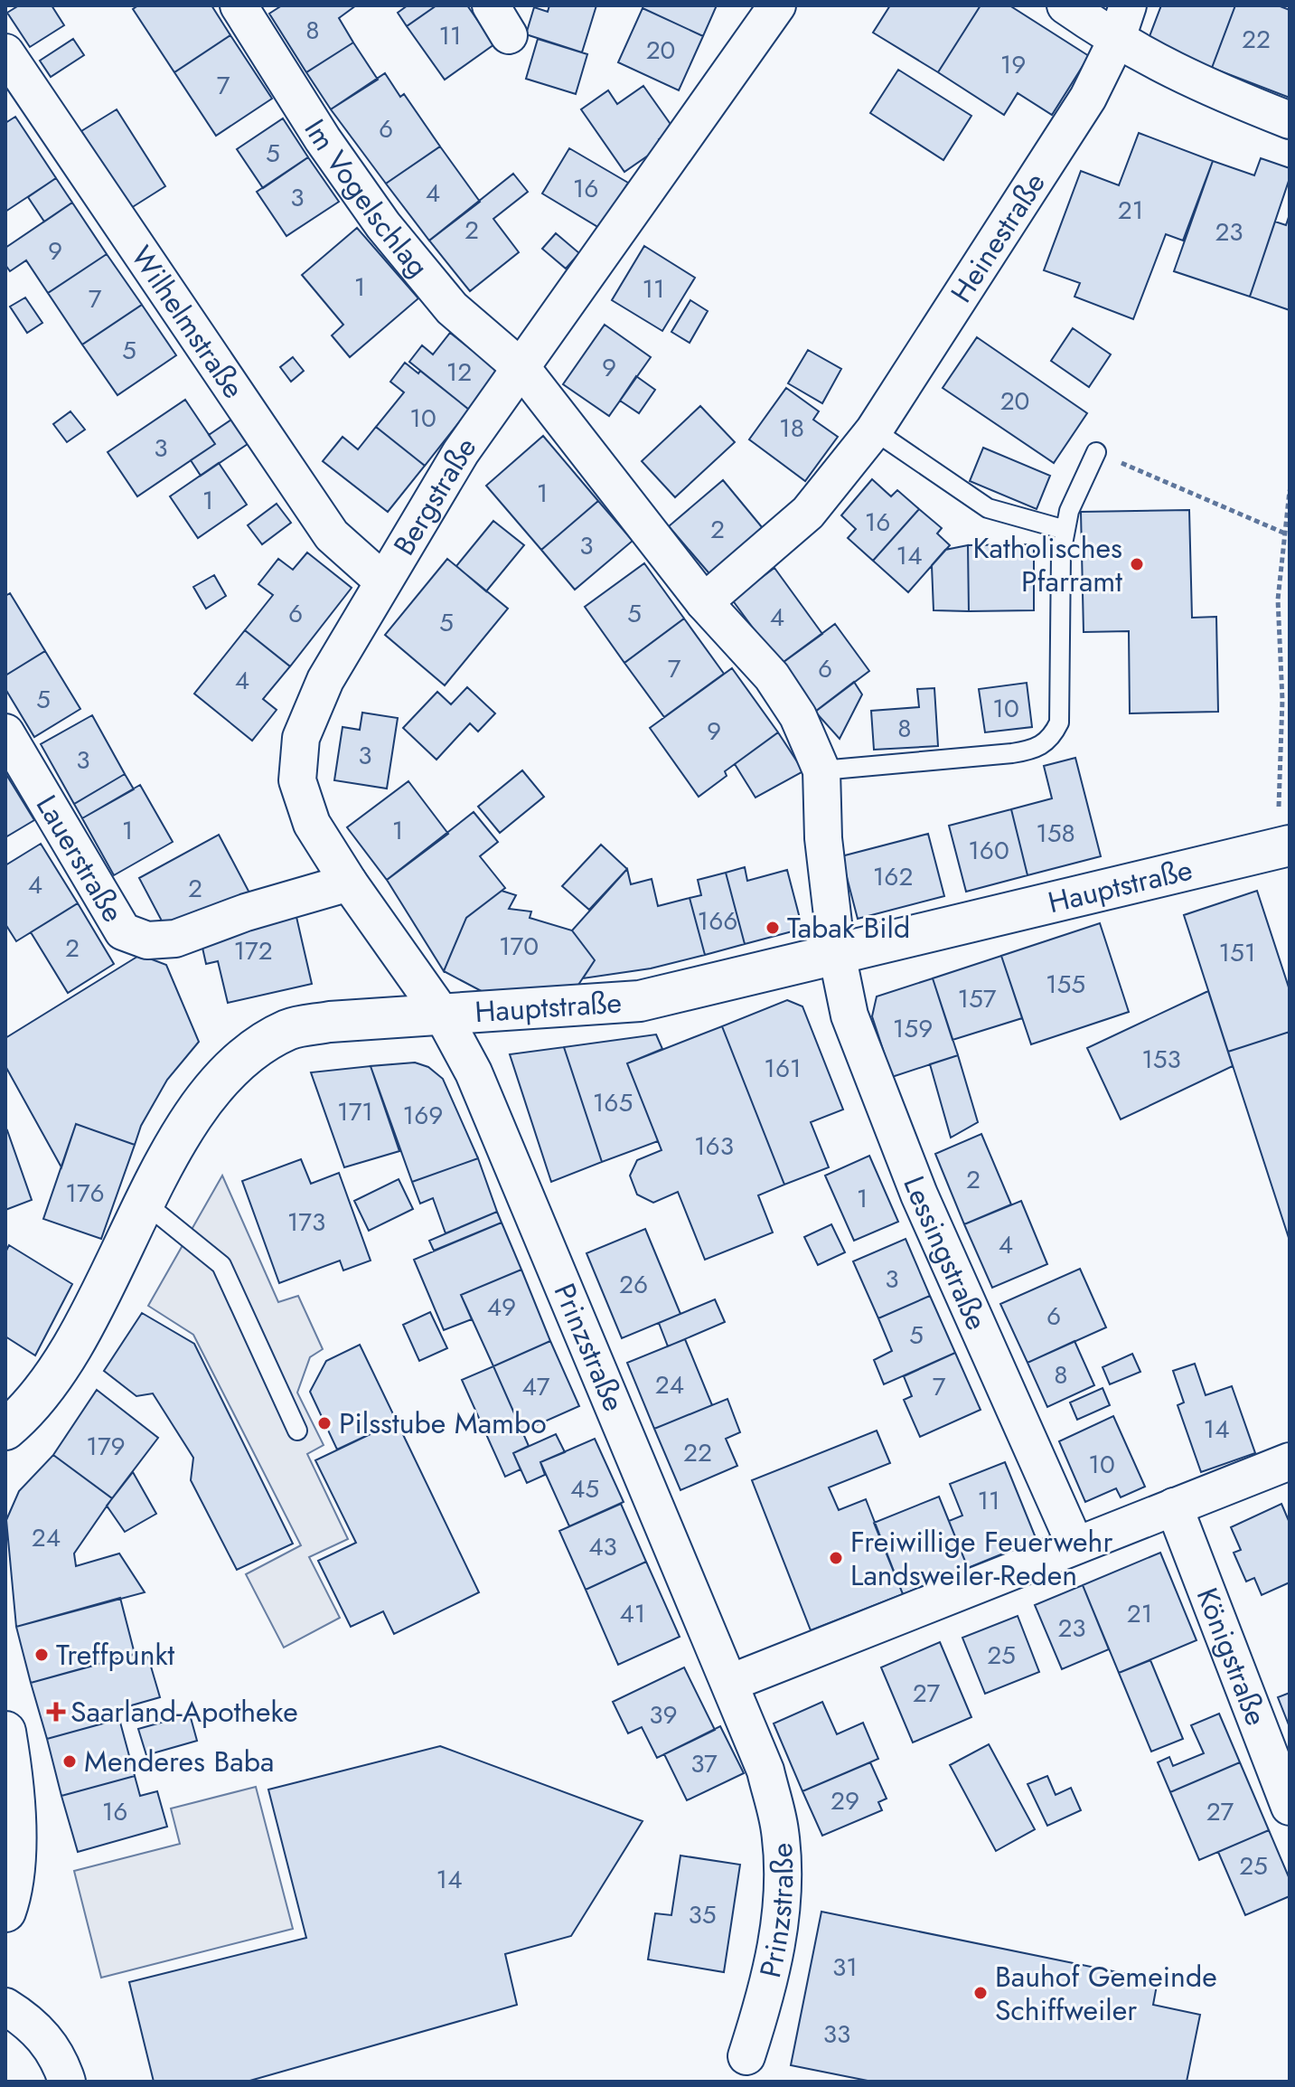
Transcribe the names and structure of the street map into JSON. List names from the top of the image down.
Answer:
{
  "streets": {
    "street": [
      "Im Vogelschlag",
      "Heinestraße",
      "Wilhelmstraße",
      "Bergstraße",
      "Lauerstraße",
      "Hauptstraße",
      "Lessingstraße",
      "Prinzstraße",
      "Königstraße"
    ]
  },
  "crossings": [
    ["Im Vogelschlag", "Bergstraße"],
    ["Wilhelmstraße", "Bergstraße"],
    ["Bergstraße", "Lauerstraße"],
    ["Bergstraße", "Hauptstraße"],
    ["Bergstraße", "Prinzstraße"],
    ["Hauptstraße", "Lessingstraße"],
    ["Hauptstraße", "Prinzstraße"]
  ],
  "places": {
    "other": [
      "Katholisches Pfarramt",
      "Tabak Bild",
      "Pilsstube Mambo",
      "Freiwillige Feuerwehr Landsweiler-Reden",
      "Treffpunkt",
      "Menderes Baba",
      "Bauhof Gemeinde Schiffweiler"
    ],
    "health": ["Saarland-Apotheke"]
  },
  "house_numbers": [
    "8",
    "11",
    "22",
    "20",
    "19",
    "7",
    "6",
    "5",
    "16",
    "4",
    "3",
    "21",
    "2",
    "23",
    "9",
    "1",
    "11",
    "7",
    "5",
    "9",
    "12",
    "20",
    "10",
    "18",
    "3",
    "1",
    "1",
    "16",
    "2",
    "3",
    "14",
    "6",
    "5",
    "4",
    "5",
    "7",
    "6",
    "4",
    "5",
    "10",
    "8",
    "9",
    "3",
    "3",
    "1",
    "1",
    "158",
    "160",
    "162",
    "4",
    "2",
    "166",
    "170",
    "2",
    "172",
    "151",
    "155",
    "157",
    "159",
    "153",
    "161",
    "165",
    "171",
    "169",
    "163",
    "2",
    "176",
    "1",
    "173",
    "4",
    "3",
    "26",
    "49",
    "6",
    "5",
    "8",
    "24",
    "47",
    "7",
    "14",
    "179",
    "22",
    "10",
    "45",
    "11",
    "24",
    "43",
    "41",
    "21",
    "23",
    "25",
    "27",
    "39",
    "37",
    "29",
    "16",
    "27",
    "25",
    "14",
    "35",
    "31",
    "33"
  ]
}
